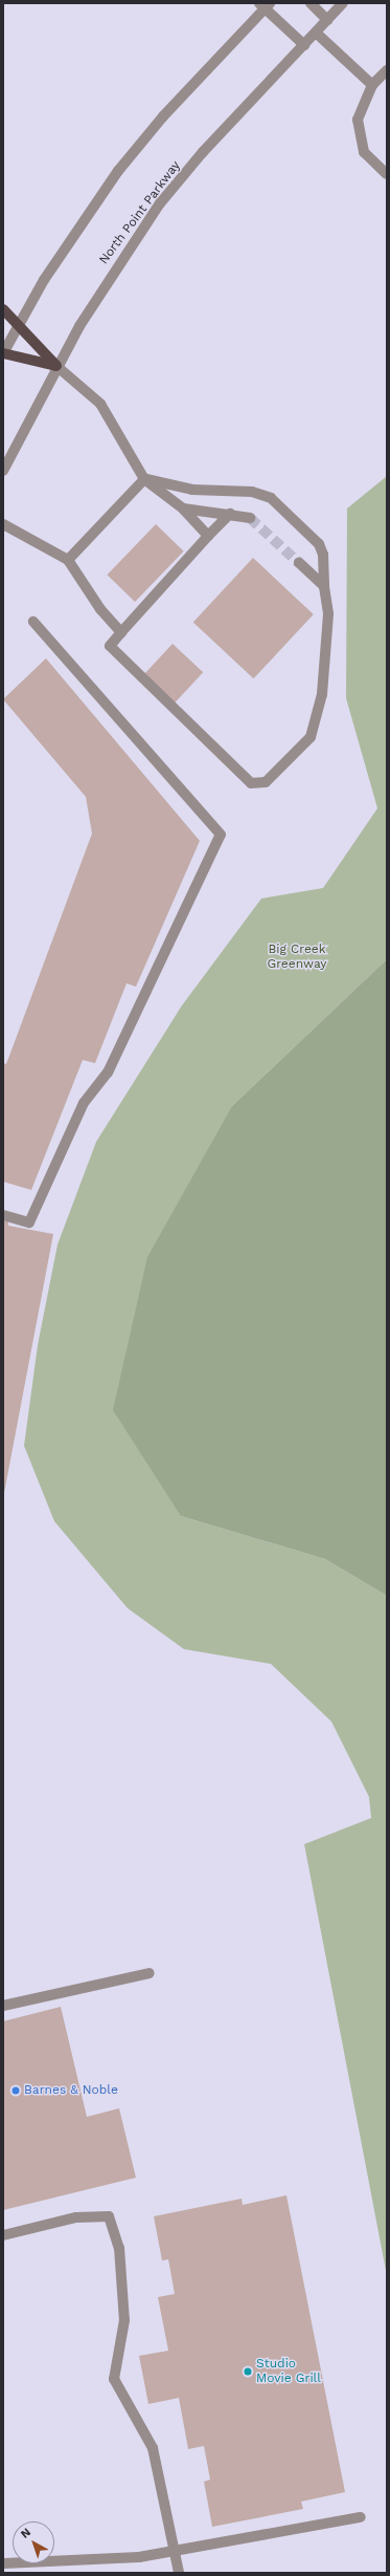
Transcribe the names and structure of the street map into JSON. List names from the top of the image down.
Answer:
{
  "streets": {
    "street": ["North Point Parkway"]
  },
  "parks": ["Big Creek Greenway"],
  "places": ["Barnes & Noble", "Studio Movie Grill"],
  "north": "top left"
}
